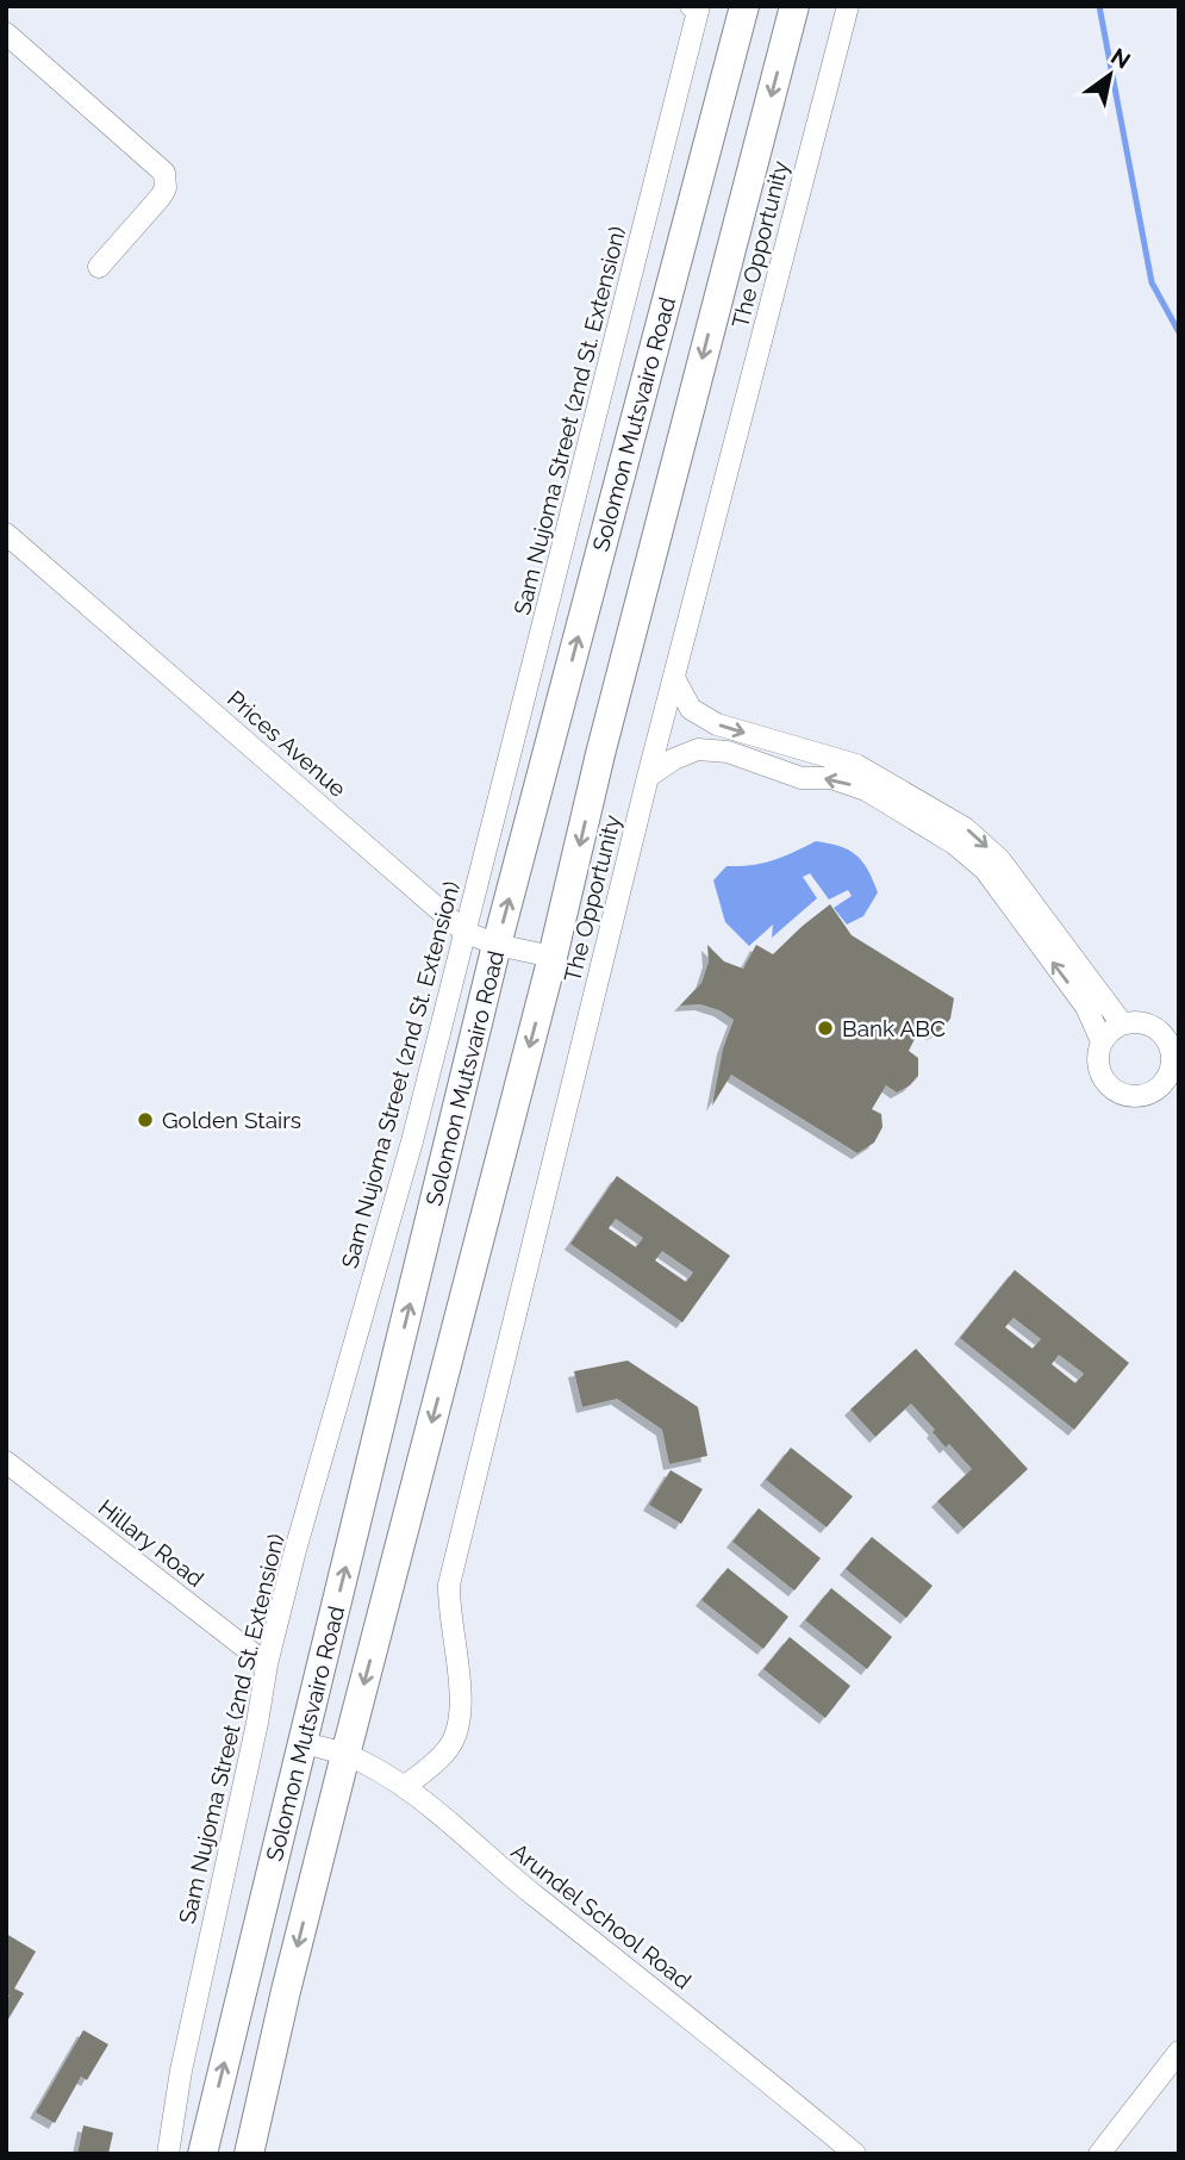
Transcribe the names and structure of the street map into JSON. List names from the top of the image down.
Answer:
{
  "streets": {
    "highway": ["Solomon Mutsvairo Road"],
    "street": [
      "The Opportunity",
      "Sam Nujoma Street (2nd St. Extension)",
      "Prices Avenue",
      "Hillary Road",
      "Arundel School Road"
    ]
  },
  "crossings": [
    ["The Opportunity", "Arundel School Road"],
    ["Sam Nujoma Street (2nd St. Extension)", "Prices Avenue"],
    ["Sam Nujoma Street (2nd St. Extension)", "Hillary Road"],
    ["Solomon Mutsvairo Road", "Prices Avenue"],
    ["Solomon Mutsvairo Road", "Arundel School Road"]
  ],
  "places": ["Bank ABC", "Golden Stairs"],
  "north": "top right"
}
